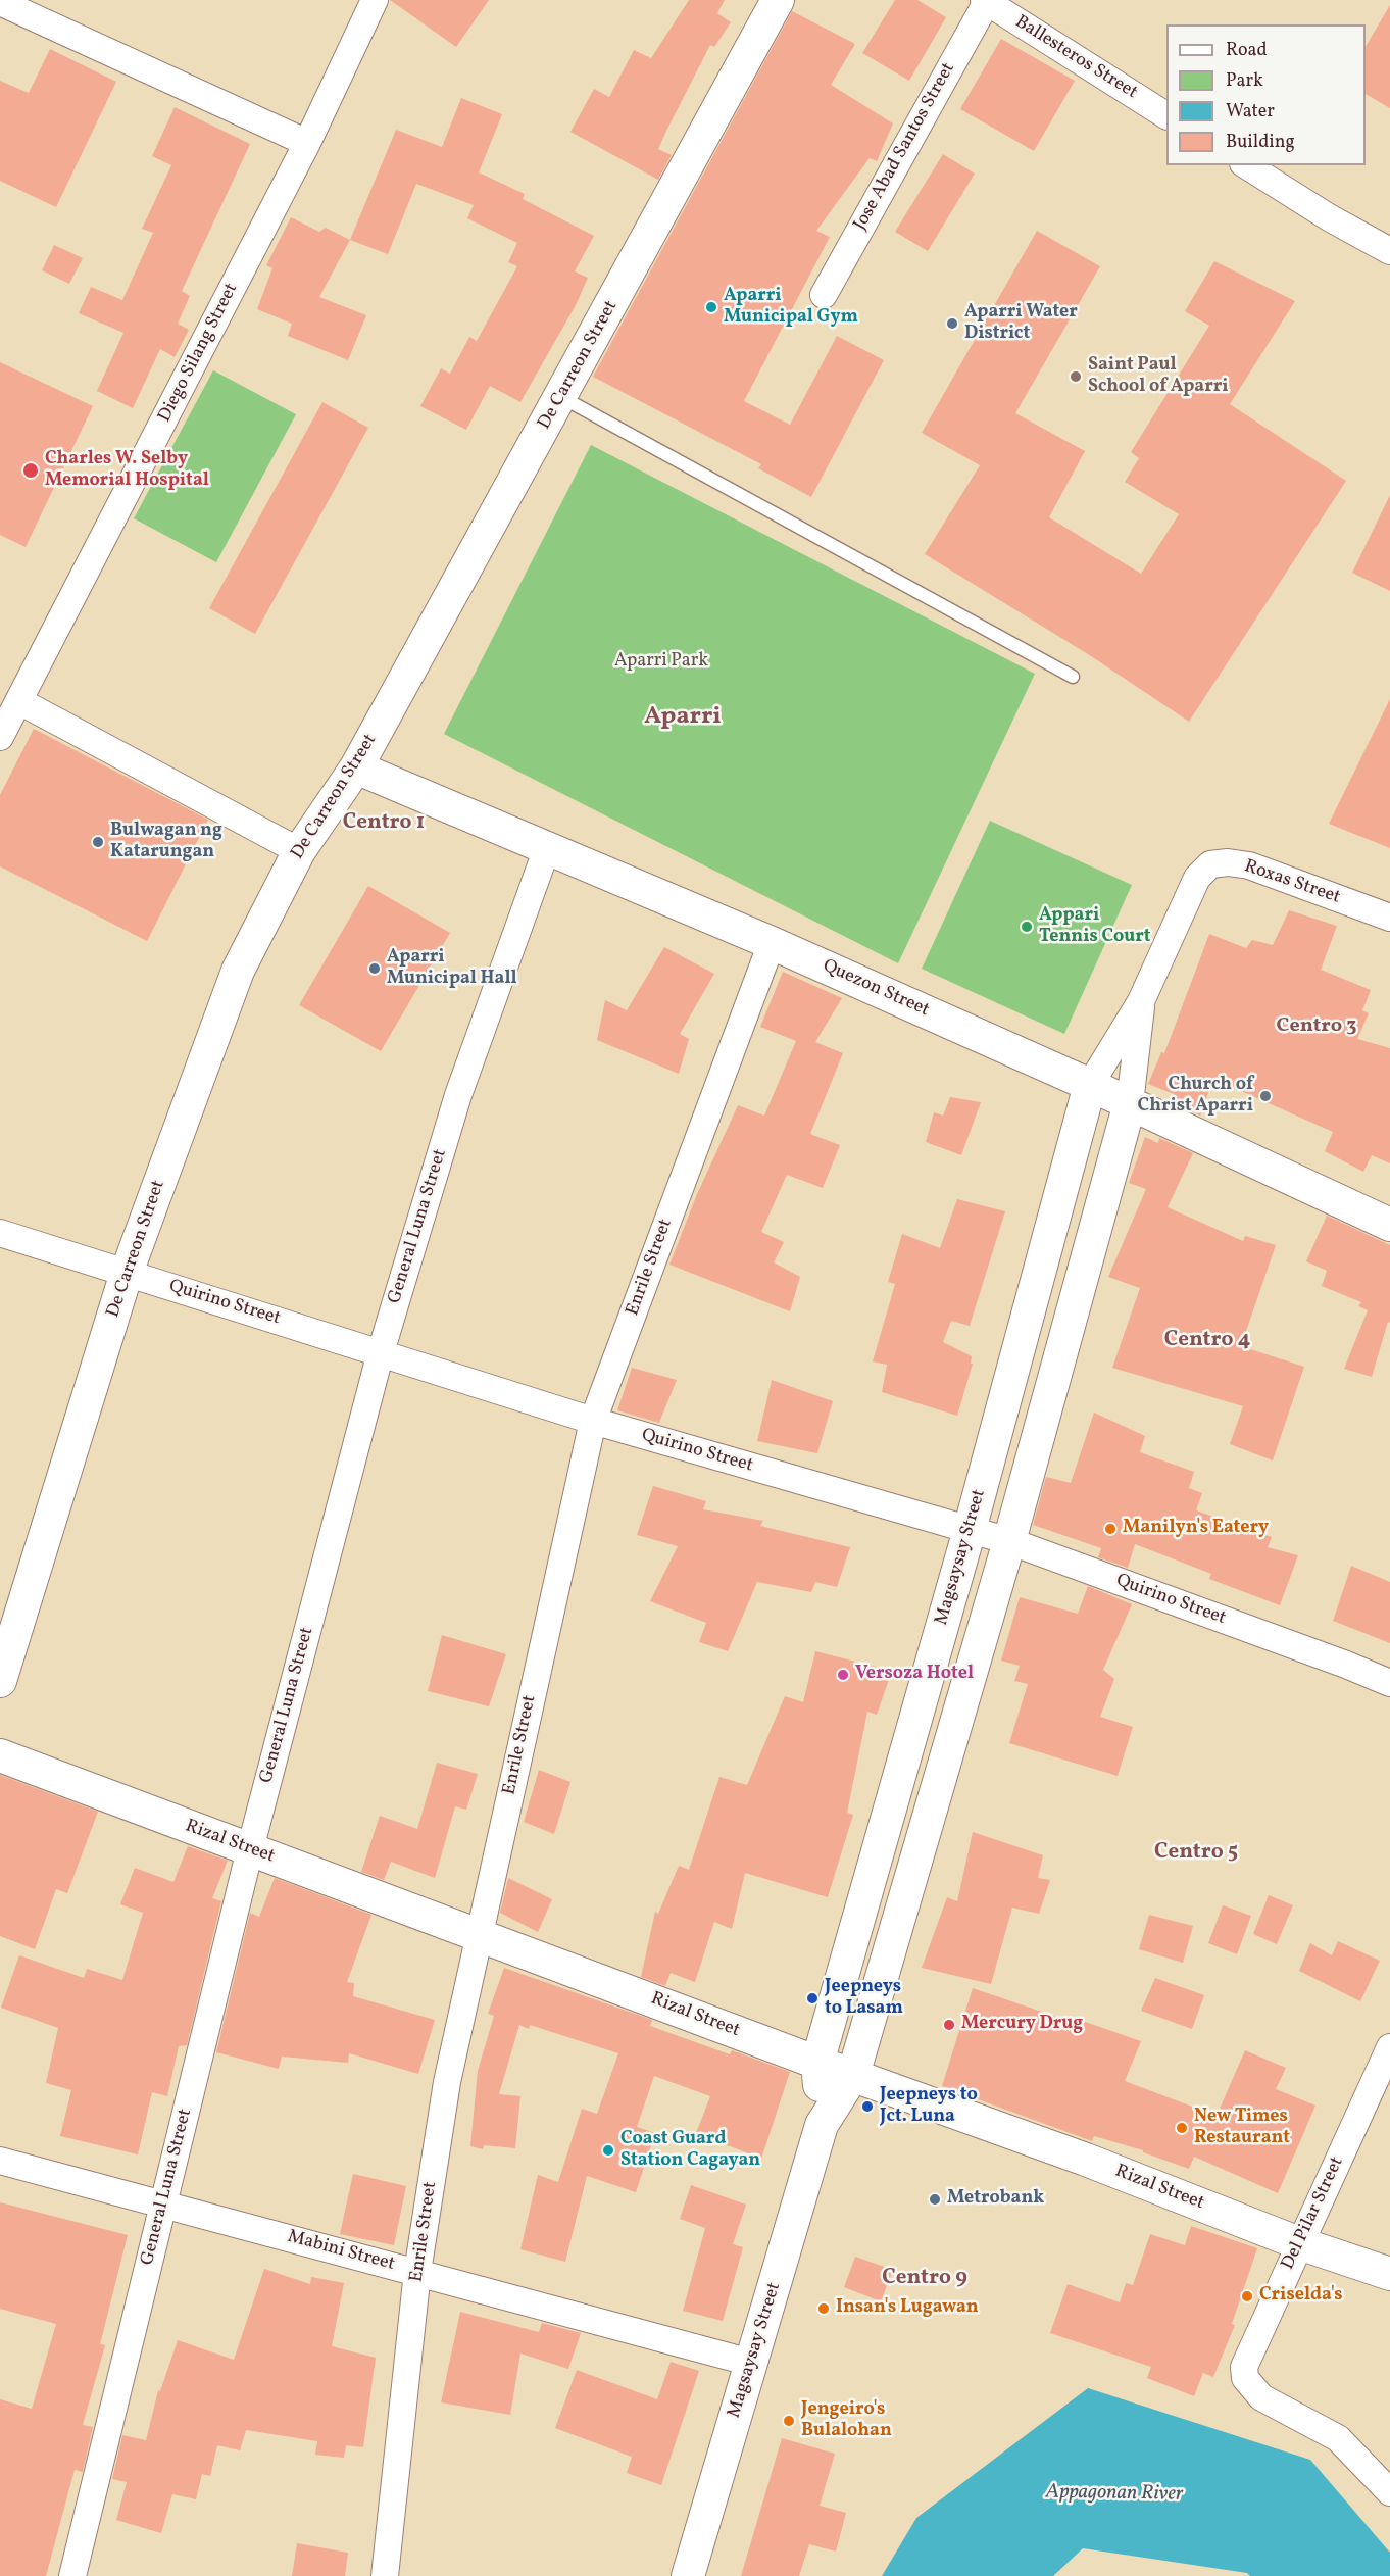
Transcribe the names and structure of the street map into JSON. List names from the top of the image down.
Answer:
{
  "streets": {
    "street": [
      "Ballesteros Street",
      "Jose Abad Santos Street",
      "Diego Silang Street",
      "De Carreon Street",
      "Roxas Street",
      "Quezon Street",
      "General Luna Street",
      "Enrile Street",
      "Quirino Street",
      "Magsaysay Street",
      "Rizal Street",
      "Del Pilar Street",
      "Mabini Street"
    ]
  },
  "crossings": [
    ["Ballesteros Street", "Jose Abad Santos Street"],
    ["De Carreon Street", "Quezon Street"],
    ["De Carreon Street", "Quirino Street"],
    ["Roxas Street", "Magsaysay Street"],
    ["Quezon Street", "General Luna Street"],
    ["Quezon Street", "Enrile Street"],
    ["Quezon Street", "Magsaysay Street"],
    ["General Luna Street", "Quirino Street"],
    ["General Luna Street", "Rizal Street"],
    ["General Luna Street", "Mabini Street"],
    ["Enrile Street", "Quirino Street"],
    ["Enrile Street", "Rizal Street"],
    ["Enrile Street", "Mabini Street"],
    ["Quirino Street", "Magsaysay Street"],
    ["Magsaysay Street", "Rizal Street"],
    ["Magsaysay Street", "Mabini Street"],
    ["Rizal Street", "Del Pilar Street"]
  ],
  "districts": [
    "Aparri",
    "Centro 1",
    "Centro 3",
    "Centro 4",
    "Centro 5",
    "Centro 9"
  ],
  "water": ["Appagonan River"],
  "parks": ["Aparri Park"],
  "places": [
    "Aparri Municipal Gym",
    "Aparri Water District",
    "Saint Paul School of Aparri",
    "Charles W. Selby Memorial Hospital",
    "Bulwagan ng Katarungan",
    "Appari Tennis Court",
    "Aparri Municipal Hall",
    "Church of Christ Aparri",
    "Manilyn's Eatery",
    "Versoza Hotel",
    "Jeepneys to Lasam",
    "Mercury Drug",
    "Jeepneys to Jct. Luna",
    "New Times Restaurant",
    "Coast Guard Station Cagayan",
    "Metrobank",
    "Criselda's",
    "Insan's Lugawan",
    "Jengeiro's Bulalohan"
  ],
  "legend": [
    "Road",
    "Park",
    "Water",
    "Building"
  ]
}
